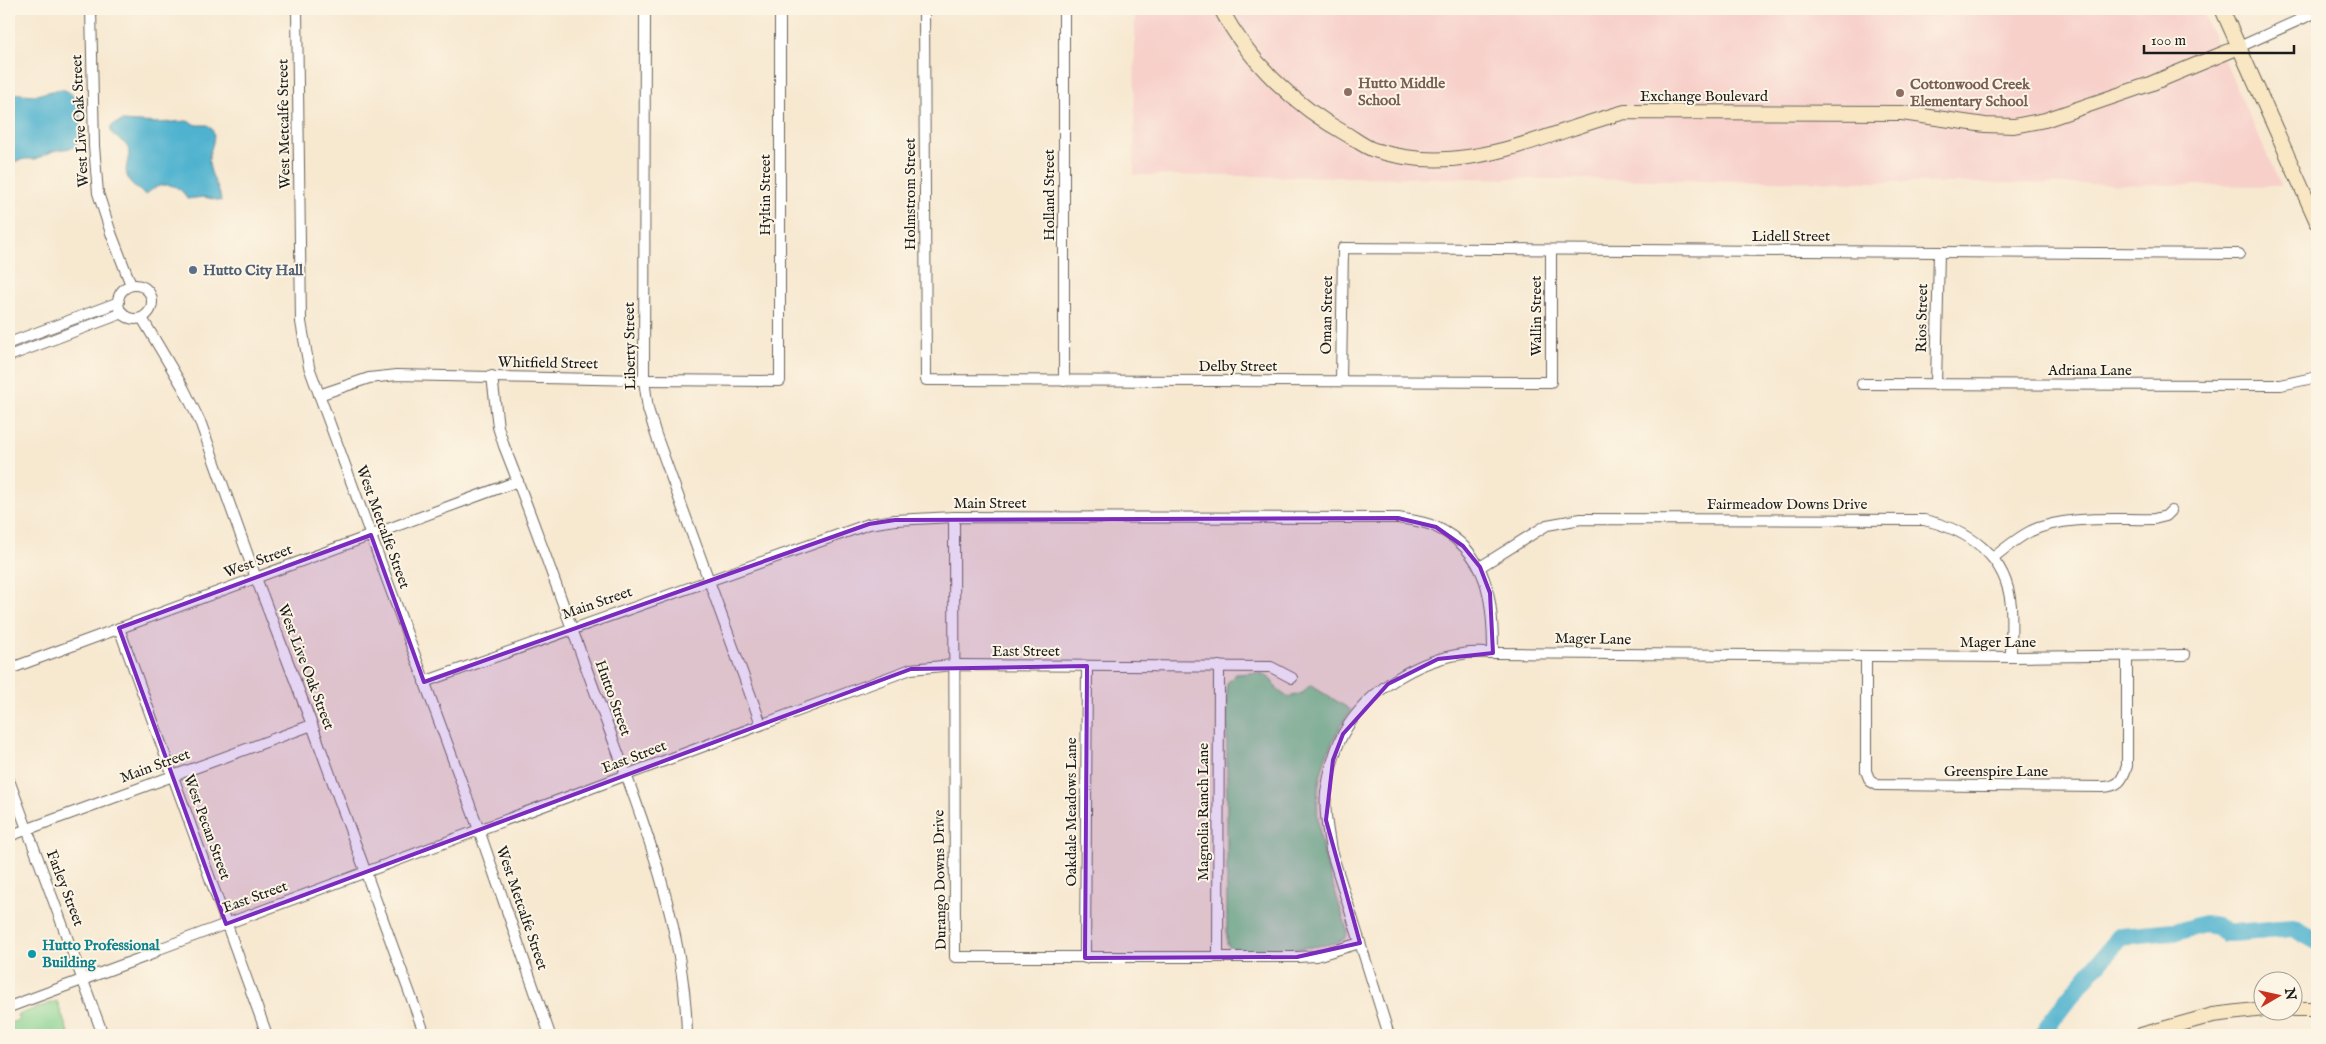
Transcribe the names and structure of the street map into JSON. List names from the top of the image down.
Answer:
{
  "streets": {
    "street": [
      "Exchange Boulevard",
      "West Live Oak Street",
      "West Metcalfe Street",
      "Holmstrom Street",
      "Hyltin Street",
      "Holland Street",
      "Lidell Street",
      "Oman Street",
      "Wallin Street",
      "Rios Street",
      "Liberty Street",
      "Whitfield Street",
      "Delby Street",
      "Adriana Lane",
      "Main Street",
      "Fairmeadow Downs Drive",
      "West Street",
      "Mager Lane",
      "East Street",
      "Hutto Street",
      "Greenspire Lane",
      "Oakdale Meadows Lane",
      "Magnolia Ranch Lane",
      "West Pecan Street",
      "Durango Downs Drive",
      "Farley Street"
    ]
  },
  "crossings": [
    ["West Live Oak Street", "Main Street"],
    ["West Live Oak Street", "West Street"],
    ["West Live Oak Street", "East Street"],
    ["West Metcalfe Street", "Whitfield Street"],
    ["West Metcalfe Street", "Main Street"],
    ["West Metcalfe Street", "West Street"],
    ["West Metcalfe Street", "East Street"],
    ["Holmstrom Street", "Delby Street"],
    ["Hyltin Street", "Whitfield Street"],
    ["Holland Street", "Delby Street"],
    ["Lidell Street", "Oman Street"],
    ["Lidell Street", "Wallin Street"],
    ["Lidell Street", "Rios Street"],
    ["Oman Street", "Delby Street"],
    ["Wallin Street", "Delby Street"],
    ["Rios Street", "Adriana Lane"],
    ["Liberty Street", "Whitfield Street"],
    ["Liberty Street", "Main Street"],
    ["Liberty Street", "East Street"],
    ["Whitfield Street", "Hutto Street"],
    ["Main Street", "Fairmeadow Downs Drive"],
    ["Main Street", "Mager Lane"],
    ["Main Street", "Hutto Street"],
    ["Main Street", "West Pecan Street"],
    ["Main Street", "Durango Downs Drive"],
    ["Main Street", "Farley Street"],
    ["Fairmeadow Downs Drive", "Mager Lane"],
    ["West Street", "Hutto Street"],
    ["West Street", "West Pecan Street"],
    ["Mager Lane", "Greenspire Lane"],
    ["Mager Lane", "Durango Downs Drive"],
    ["East Street", "Hutto Street"],
    ["East Street", "Oakdale Meadows Lane"],
    ["East Street", "Magnolia Ranch Lane"],
    ["East Street", "West Pecan Street"],
    ["East Street", "Durango Downs Drive"],
    ["East Street", "Farley Street"],
    ["Oakdale Meadows Lane", "Durango Downs Drive"],
    ["Magnolia Ranch Lane", "Durango Downs Drive"]
  ],
  "places": [
    "Hutto Middle School",
    "Cottonwood Creek Elementary School",
    "Hutto City Hall",
    "Hutto Professional Building"
  ],
  "scale_bar": "100 m",
  "north": "right"
}
